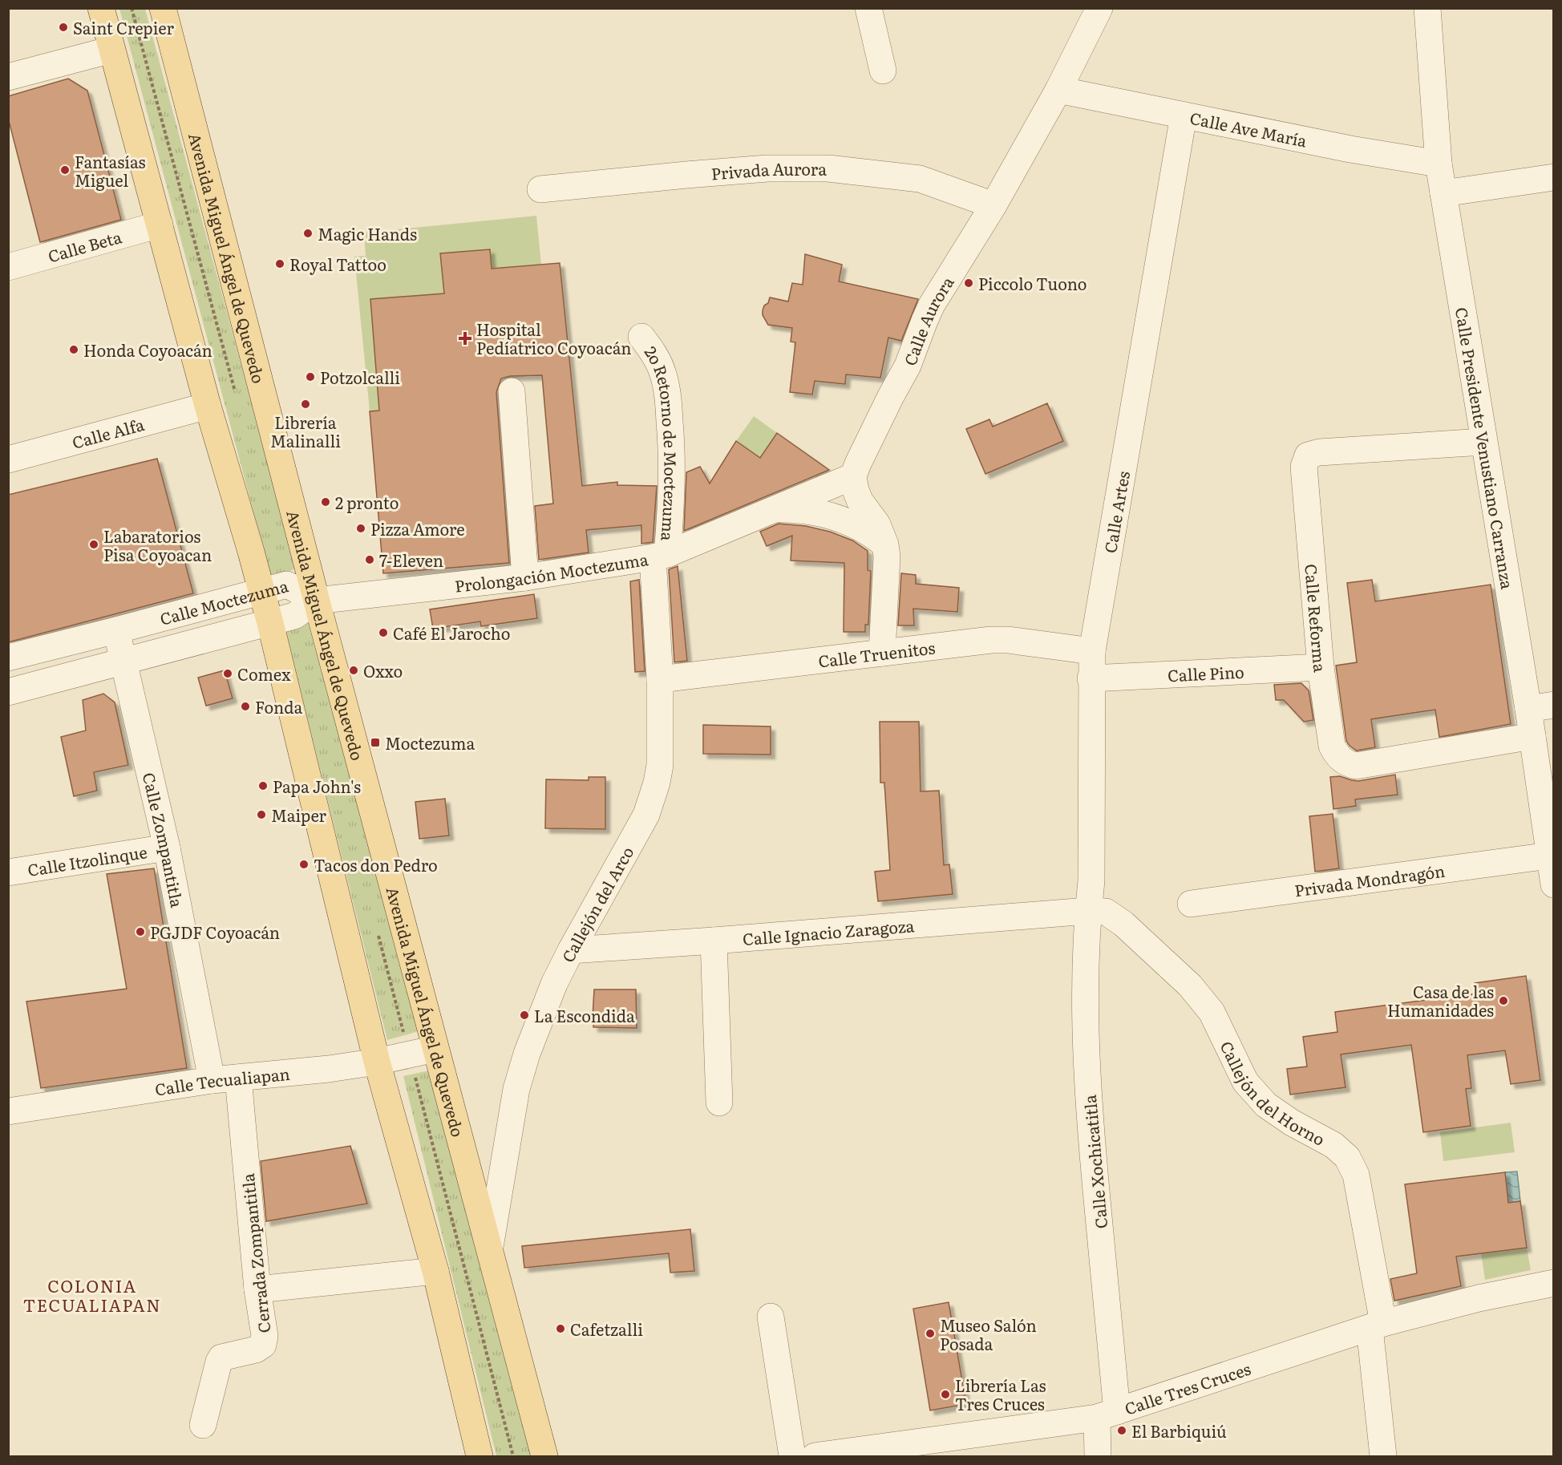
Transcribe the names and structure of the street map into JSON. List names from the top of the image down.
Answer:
{
  "streets": {
    "main road": ["Avenida Miguel Ángel de Quevedo"],
    "street": [
      "Calle Ave María",
      "Privada Aurora",
      "Calle Beta",
      "Calle Aurora",
      "Calle Alfa",
      "2o Retorno de Moctezuma",
      "Calle Presidente Venustiano Carranza",
      "Calle Artes",
      "Prolongación Moctezuma",
      "Calle Moctezuma",
      "Calle Reforma",
      "Calle Truenitos",
      "Calle Pino",
      "Calle Zompantitla",
      "Calle Itzolinque",
      "Privada Mondragón",
      "Callejón del Arco",
      "Calle Ignacio Zaragoza",
      "Calle Tecualiapan",
      "Callejón del Horno",
      "Calle Xochicatitla",
      "Cerrada Zompantitla",
      "Calle Tres Cruces"
    ]
  },
  "crossings": [
    ["Calle Ave María", "Calle Aurora"],
    ["Calle Ave María", "Calle Presidente Venustiano Carranza"],
    ["Calle Ave María", "Calle Artes"],
    ["Privada Aurora", "Calle Aurora"],
    ["Avenida Miguel Ángel de Quevedo", "Prolongación Moctezuma"],
    ["Avenida Miguel Ángel de Quevedo", "Calle Moctezuma"],
    ["Avenida Miguel Ángel de Quevedo", "Callejón del Arco"],
    ["Avenida Miguel Ángel de Quevedo", "Calle Tecualiapan"],
    ["Calle Aurora", "Prolongación Moctezuma"],
    ["2o Retorno de Moctezuma", "Prolongación Moctezuma"],
    ["2o Retorno de Moctezuma", "Callejón del Arco"],
    ["Calle Presidente Venustiano Carranza", "Calle Reforma"],
    ["Calle Presidente Venustiano Carranza", "Privada Mondragón"],
    ["Calle Artes", "Calle Truenitos"],
    ["Calle Artes", "Calle Pino"],
    ["Calle Artes", "Calle Ignacio Zaragoza"],
    ["Calle Artes", "Callejón del Horno"],
    ["Calle Artes", "Calle Xochicatitla"],
    ["Prolongación Moctezuma", "Calle Moctezuma"],
    ["Prolongación Moctezuma", "Callejón del Arco"],
    ["Calle Moctezuma", "Calle Zompantitla"],
    ["Calle Reforma", "Calle Pino"],
    ["Calle Truenitos", "Callejón del Arco"],
    ["Calle Zompantitla", "Calle Itzolinque"],
    ["Calle Zompantitla", "Calle Tecualiapan"],
    ["Callejón del Arco", "Calle Ignacio Zaragoza"],
    ["Calle Ignacio Zaragoza", "Callejón del Horno"],
    ["Calle Ignacio Zaragoza", "Calle Xochicatitla"],
    ["Calle Tecualiapan", "Cerrada Zompantitla"],
    ["Callejón del Horno", "Calle Xochicatitla"],
    ["Callejón del Horno", "Calle Tres Cruces"],
    ["Calle Xochicatitla", "Calle Tres Cruces"]
  ],
  "districts": ["COLONIA TECUALIAPAN"],
  "places": {
    "other": [
      "Saint Crepier",
      "Fantasías Miguel",
      "Magic Hands",
      "Royal Tattoo",
      "Piccolo Tuono",
      "Honda Coyoacán",
      "Potzolcalli",
      "Librería Malinalli",
      "2 pronto",
      "Pizza Amore",
      "Labaratorios Pisa Coyoacan",
      "7-Eleven",
      "Café El Jarocho",
      "Oxxo",
      "Comex",
      "Fonda",
      "Papa John's",
      "Maiper",
      "Tacos don Pedro",
      "PGJDF Coyoacán",
      "Casa de las Humanidades",
      "La Escondida",
      "Cafetzalli",
      "Museo Salón Posada",
      "Librería Las Tres Cruces",
      "El Barbiquiú"
    ],
    "health": ["Hospital Pedíatrico Coyoacán"],
    "transit": ["Moctezuma"]
  }
}
